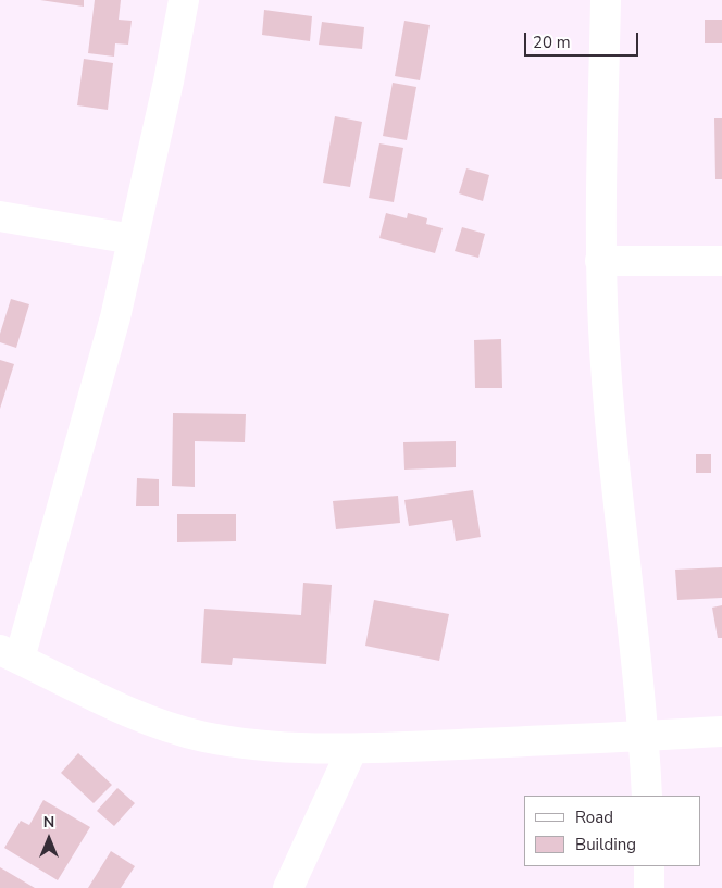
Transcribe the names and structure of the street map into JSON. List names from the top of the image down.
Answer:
{
  "legend": ["Road", "Building"],
  "scale_bar": "20 m",
  "north": "top"
}
